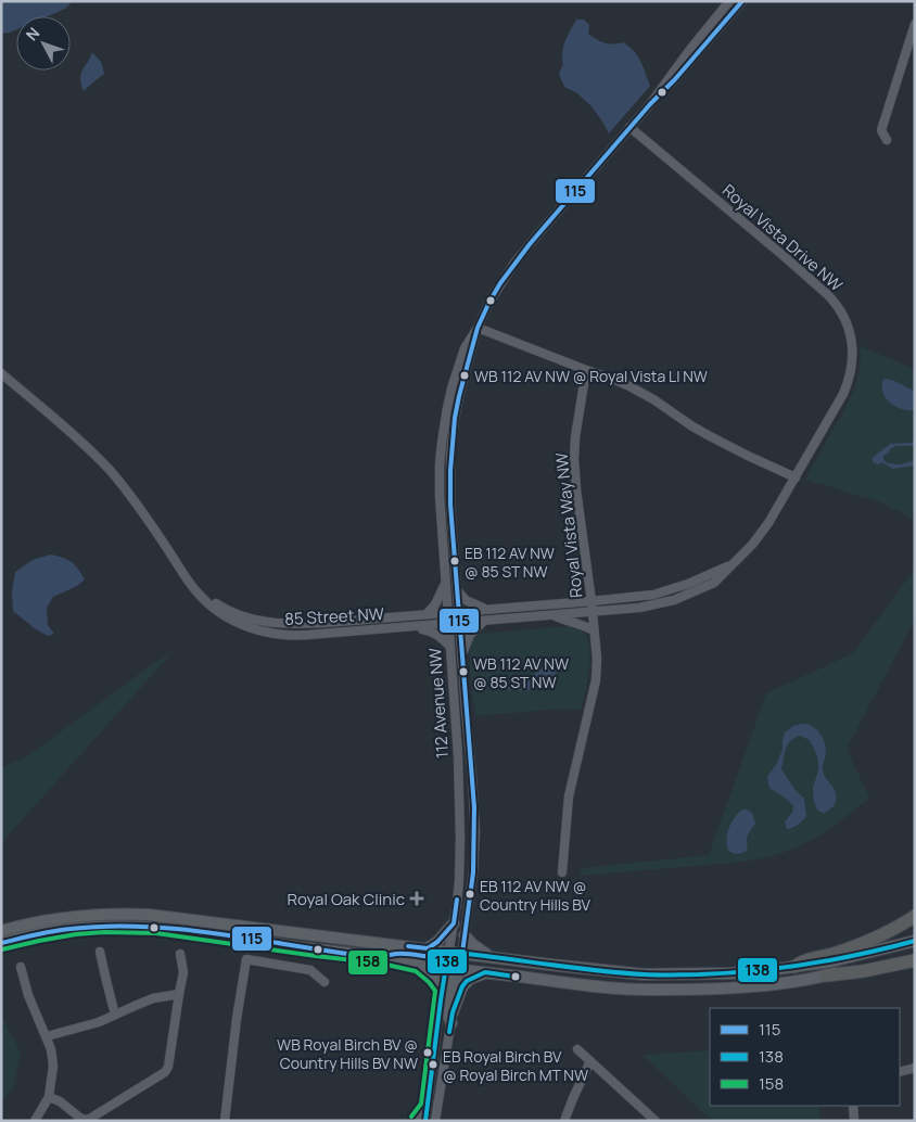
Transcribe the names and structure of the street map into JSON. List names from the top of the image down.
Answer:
{
  "streets": {
    "street": [
      "Royal Vista Drive NW",
      "Royal Vista Way NW",
      "85 Street NW",
      "112 Avenue NW"
    ]
  },
  "crossings": [
    ["Royal Vista Drive NW", "Royal Vista Way NW"],
    ["Royal Vista Drive NW", "85 Street NW"],
    ["Royal Vista Drive NW", "112 Avenue NW"],
    ["85 Street NW", "112 Avenue NW"]
  ],
  "places": {
    "other": [
      "WB 112 AV NW @ Royal Vista LI NW",
      "EB 112 AV NW @ 85 ST NW",
      "WB 112 AV NW @ 85 ST NW",
      "EB 112 AV NW @ Country Hills BV",
      "WB Royal Birch BV @ Country Hills BV NW",
      "EB Royal Birch BV @ Royal Birch MT NW"
    ],
    "health": ["Royal Oak Clinic"]
  },
  "lines": ["transit line 115", "transit line 158", "transit line 138"],
  "legend": ["115", "138", "158"],
  "north": "top left"
}
